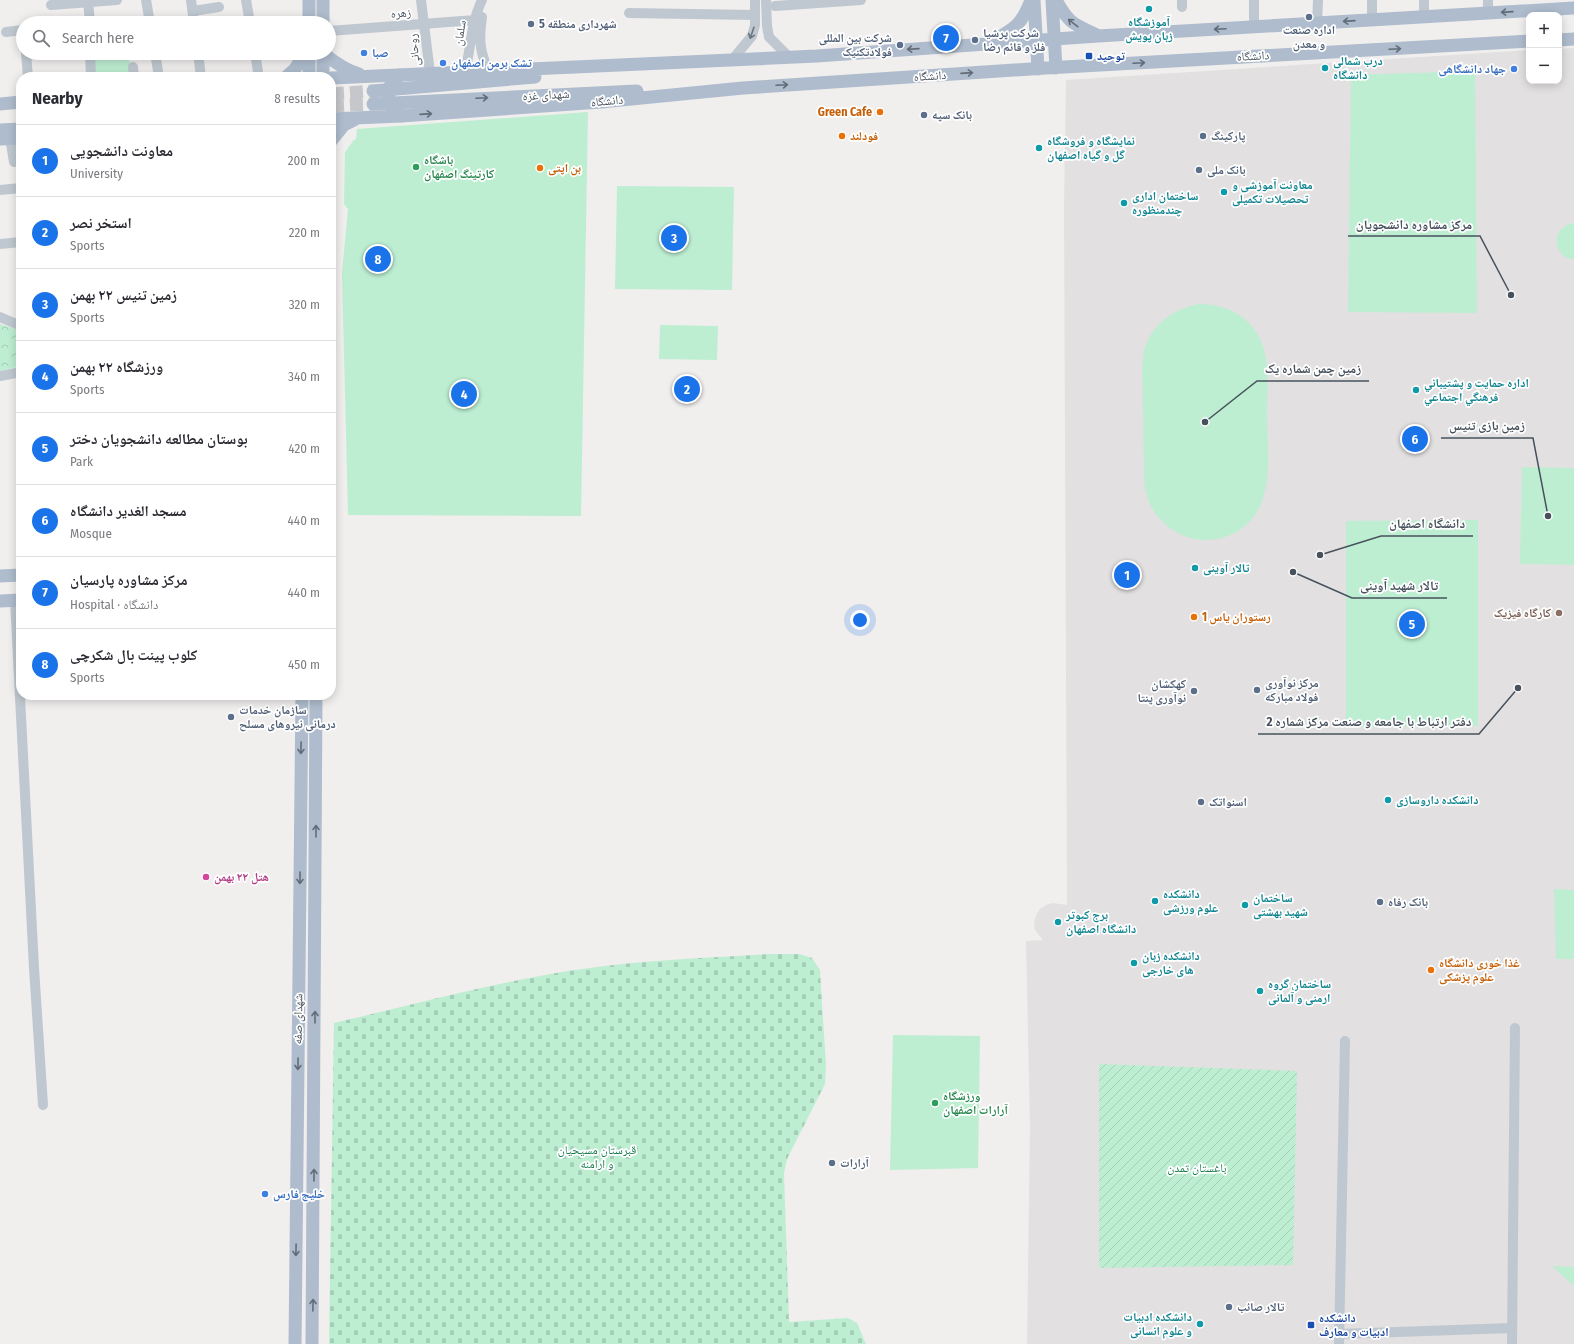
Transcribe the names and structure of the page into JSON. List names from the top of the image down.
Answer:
{
  "streets": {
    "main road": ["دانشگاه", "شهدای غزه", "شهدای صفه"],
    "street": ["زهره", "سلمان", "روحانی"]
  },
  "crossings": [
    ["زهره", "سلمان"],
    ["زهره", "روحانی"],
    ["دانشگاه", "شهدای غزه"]
  ],
  "parks": ["قبرستان مسیحیان و ارامنه", "باغستان تمدن"],
  "places": {
    "other": [
      "آموزشگاه زبان پویش",
      "اداره صنعت و معدن",
      "شهرداری منطقه 5",
      "شرکت پرشیا فلز و قائم رضا",
      "شرکت بین المللی فولادتکنیک",
      "صبا",
      "تشک برمن اصفهان",
      "درب شمالی دانشگاه",
      "جهاد دانشگاهی",
      "Green Cafe",
      "بانک سپه",
      "فودلند",
      "پارکینگ",
      "نمایشگاه و فروشگاه گل و گیاه اصفهان",
      "باشگاه کارتینگ اصفهان",
      "بن اپتی",
      "بانک ملی",
      "معاونت آموزشی و تحصیلات تکمیلی",
      "ساختمان اداری چندمنظوره",
      "مرکز مشاوره دانشجویان",
      "اداره حمايت و پشتيباني فرهنگي اجتماعي",
      "زمین چمن شماره یک",
      "زمین بازی تنیس",
      "دانشگاه اصفهان",
      "تالار آوینی",
      "تالار شهید آوینی",
      "کارگاه فیزیک",
      "رستوران یاس 1",
      "دفتر ارتباط با جامعه و صنعت مرکز شماره 2",
      "مرکز نوآوری فولاد مبارکه",
      "کهکشان نوآوری پنتا",
      "سازمان خدمات درمانی نیروهای مسلح",
      "دانشکده داروسازی",
      "اسنواتک",
      "هتل ۲۲ بهمن",
      "دانشکده علوم ورزشی",
      "بانک رفاه",
      "ساختمان شهید بهشتی",
      "برج کبوتر دانشگاه اصفهان",
      "دانشکده زبان های خارجی",
      "غذا خوری دانشگاه علوم پزشکی",
      "ساختمان گروه ارمنی و آلمانی",
      "ورزشگاه آرارات اصفهان",
      "آرارات",
      "خلیج فارس",
      "تالار صائب",
      "دانشکده ادبیات و علوم انسانی"
    ],
    "transit": ["توحید", "دانشکده ادبیات و معارف"]
  },
  "page": {
    "map_buttons": ["+", "−"],
    "search": "Search here",
    "pins": [
      "7",
      "3",
      "8",
      "2",
      "4",
      "6",
      "1",
      "5"
    ],
    "heading": ["Nearby", "8 results"],
    "list": [
      {
        "mark": "1",
        "name": "معاونت دانشجویی",
        "note": "University",
        "value": "200 m"
      },
      {
        "mark": "2",
        "name": "استخر نصر",
        "note": "Sports",
        "value": "220 m"
      },
      {
        "mark": "3",
        "name": "زمین تنیس ۲۲ بهمن",
        "note": "Sports",
        "value": "320 m"
      },
      {
        "mark": "4",
        "name": "ورزشگاه ۲۲ بهمن",
        "note": "Sports",
        "value": "340 m"
      },
      {
        "mark": "5",
        "name": "بوستان مطالعه دانشجویان دختر",
        "note": "Park",
        "value": "420 m"
      },
      {
        "mark": "6",
        "name": "مسجد الغدیر دانشگاه",
        "note": "Mosque",
        "value": "440 m"
      },
      {
        "mark": "7",
        "name": "مرکز مشاوره پارسیان",
        "note": "Hospital · دانشگاه",
        "value": "440 m"
      },
      {
        "mark": "8",
        "name": "کلوب پینت بال شکرچی",
        "note": "Sports",
        "value": "450 m"
      }
    ]
  }
}
